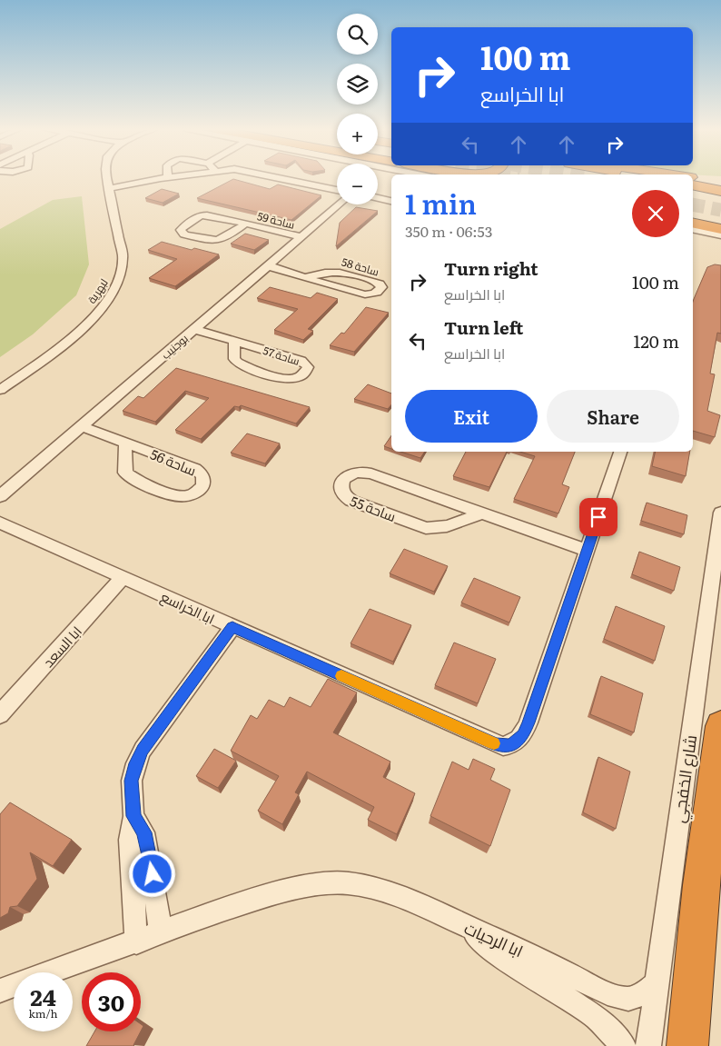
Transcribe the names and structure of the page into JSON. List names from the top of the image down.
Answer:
{
  "streets": {
    "street": [
      "ساحة 59",
      "ساحة 58",
      "لبهرية",
      "بوجنيب",
      "ساحة 57",
      "ساحة 56",
      "ساحة 55",
      "ابا الخراسع",
      "ابا السعد",
      "شارع الخفجي",
      "ابا الرحيات"
    ]
  },
  "crossings": [
    ["ساحة 59", "بوجنيب"],
    ["ساحة 58", "بوجنيب"],
    ["بوجنيب", "ساحة 57"],
    ["بوجنيب", "ساحة 56"],
    ["ساحة 55", "ابا الخراسع"],
    ["ابا الخراسع", "ابا السعد"],
    ["شارع الخفجي", "ابا الرحيات"]
  ],
  "page": {
    "map_buttons": ["+", "−"],
    "turn": ["100 m", "ابا الخراسع"],
    "heading": ["1 min", "350 m · 06:53"],
    "list": [
      {
        "name": "Turn right",
        "note": "ابا الخراسع",
        "value": "100 m"
      },
      {
        "name": "Turn left",
        "note": "ابا الخراسع",
        "value": "120 m"
      }
    ],
    "buttons": ["Exit", "Share"],
    "speed": "24 km/h",
    "limit": "30"
  }
}
